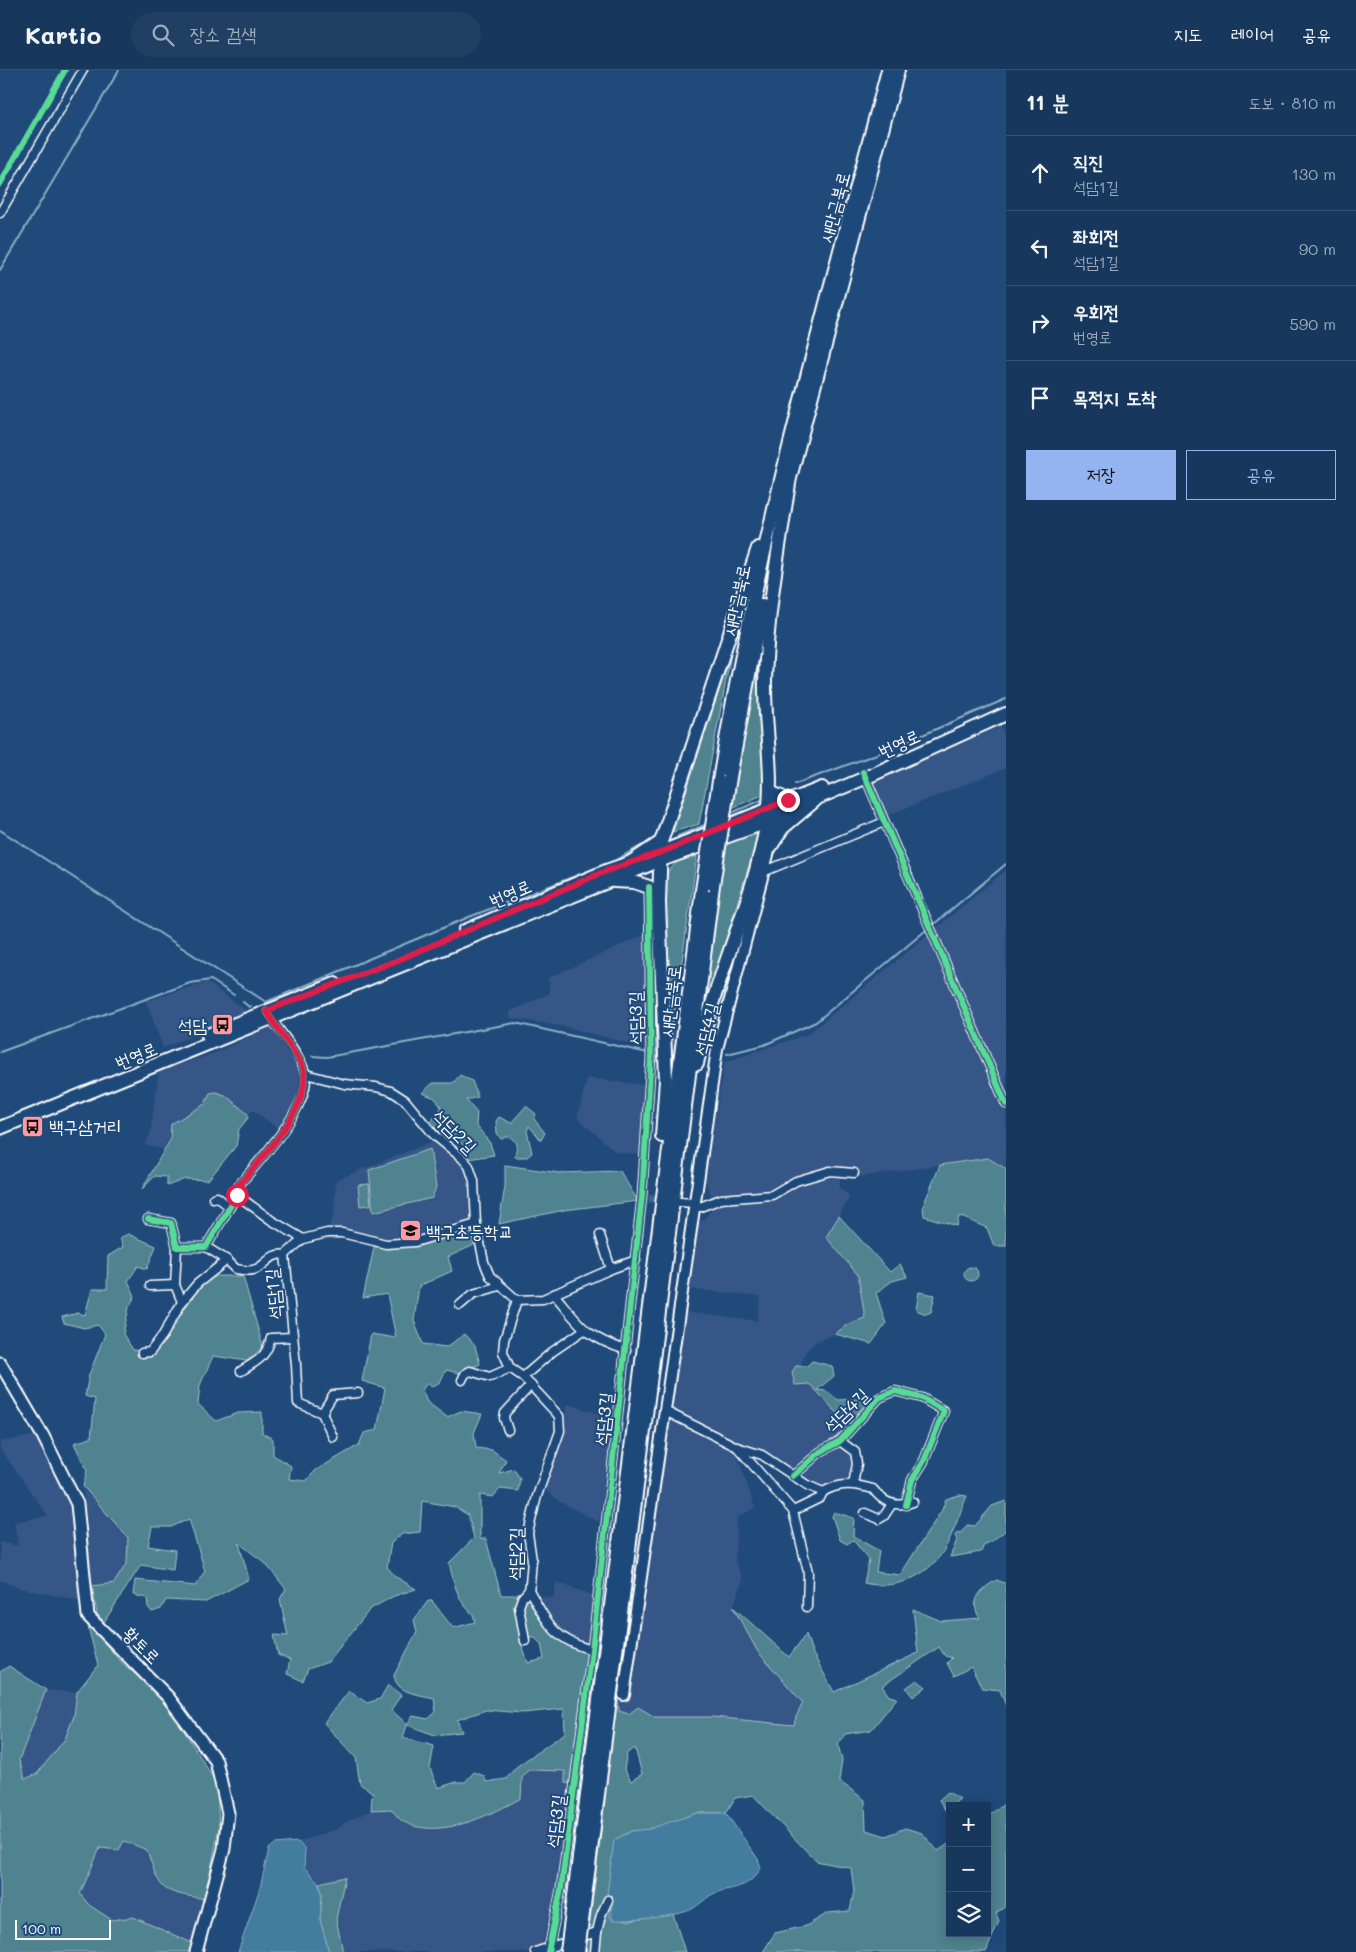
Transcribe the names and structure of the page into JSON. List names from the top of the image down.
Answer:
{
  "streets": {
    "main road": ["새만금북로", "번영로", "황토로"],
    "street": [
      "석담3길",
      "석담4길",
      "석담2길",
      "석담1길"
    ]
  },
  "crossings": [
    ["번영로", "석담4길"],
    ["석담3길", "석담2길"]
  ],
  "places": {
    "bus stop": ["석담", "백구삼거리"],
    "school or university": ["백구초등학교"]
  },
  "scale_bar": "100 m",
  "page": {
    "header": "Kartio",
    "search": "장소 검색",
    "nav": ["지도", "레이어", "공유"],
    "heading": ["11 분", "도보 · 810 m"],
    "list": [
      ["직진", "석담1길", "130 m"],
      ["좌회전", "석담1길", "90 m"],
      ["우회전", "번영로", "590 m"],
      "목적지 도착"
    ],
    "buttons": ["저장", "공유"],
    "map_buttons": ["+", "−"],
    "scale": "100 m"
  }
}
